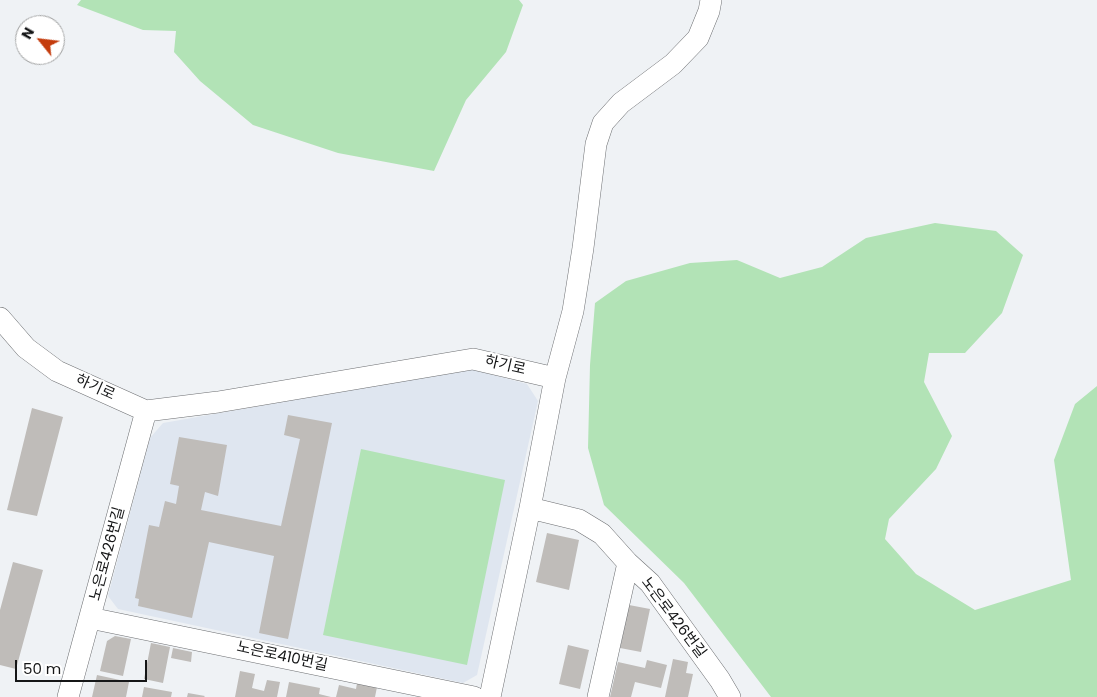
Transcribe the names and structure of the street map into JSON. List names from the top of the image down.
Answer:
{
  "streets": {
    "street": ["하기로", "노은로426번길", "노은로410번길"]
  },
  "crossings": [
    ["하기로", "노은로426번길"],
    ["노은로426번길", "노은로410번길"]
  ],
  "scale_bar": "50 m",
  "north": "top left"
}
